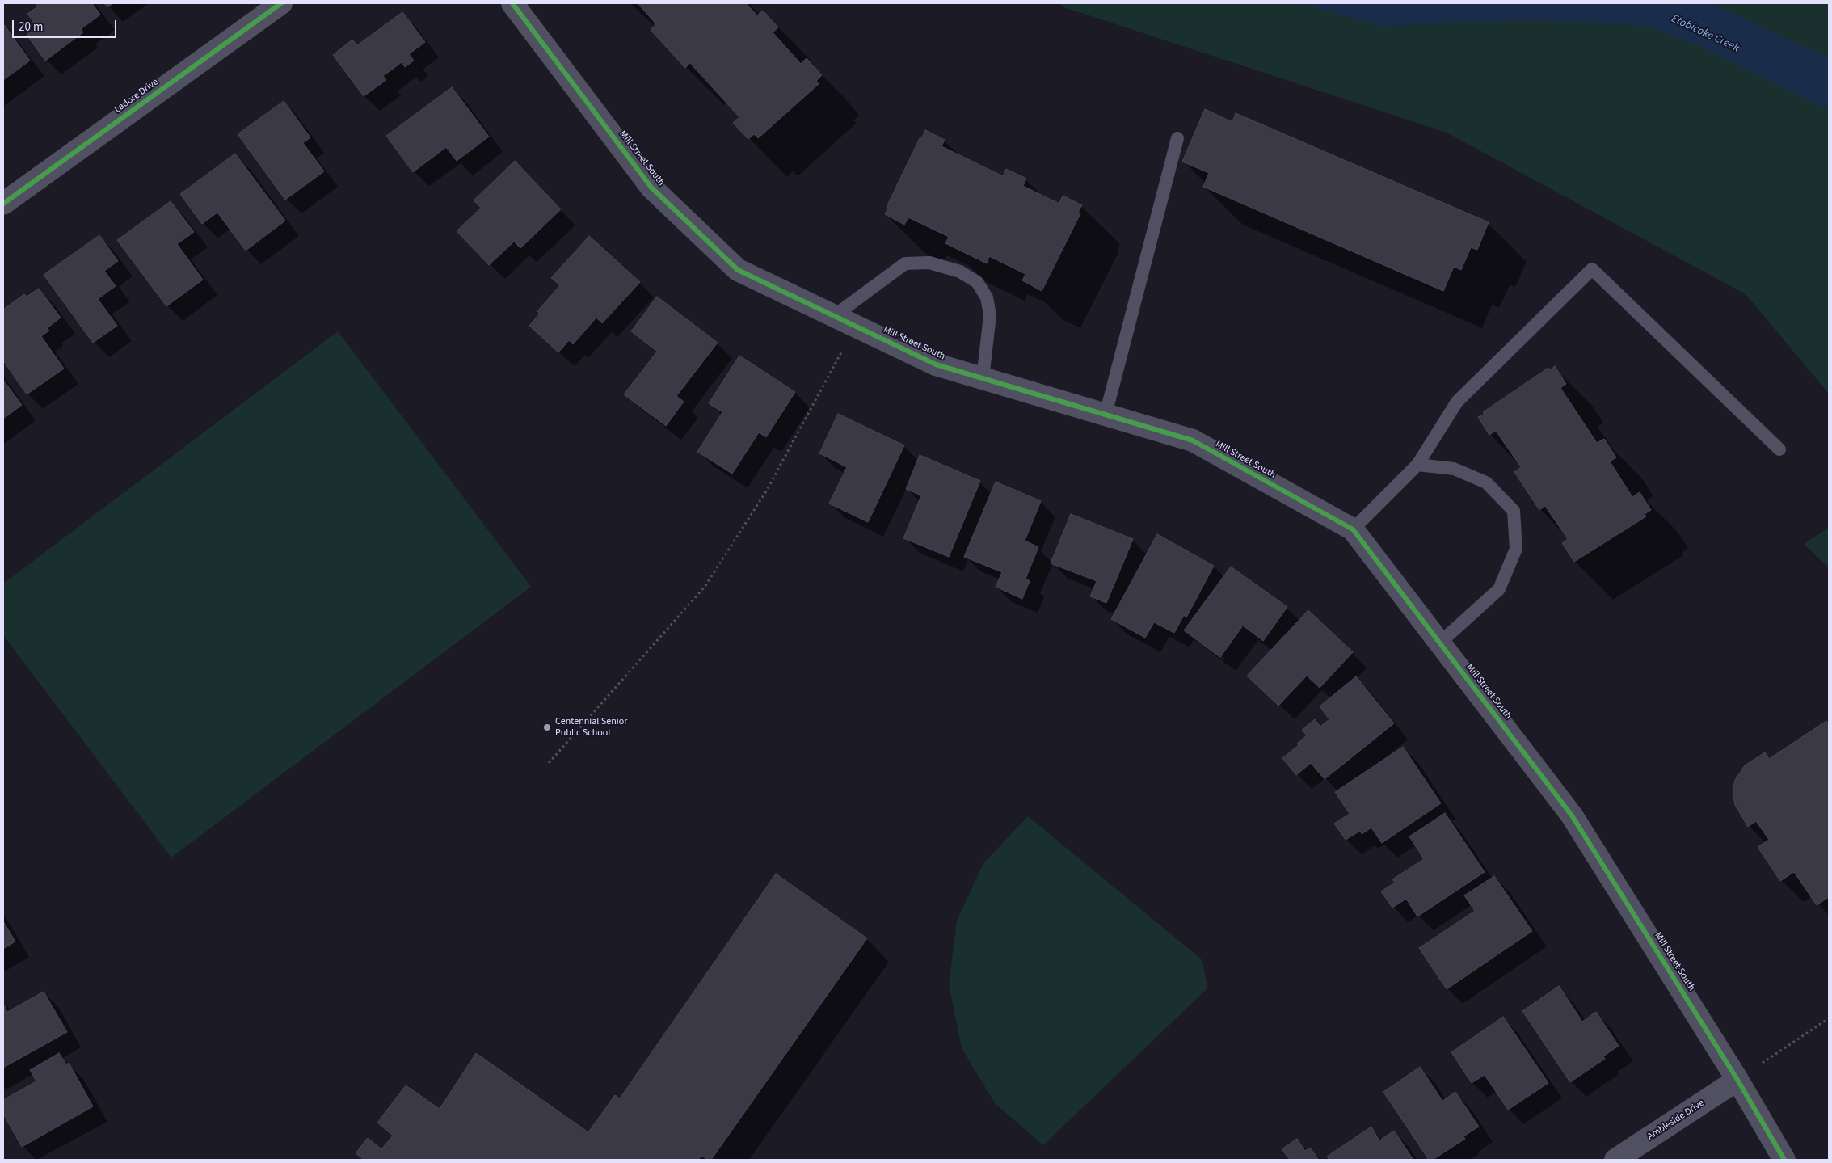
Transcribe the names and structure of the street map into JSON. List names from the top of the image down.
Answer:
{
  "streets": {
    "street": ["Ladore Drive", "Mill Street South", "Ambleside Drive"]
  },
  "crossings": [
    ["Mill Street South", "Ambleside Drive"]
  ],
  "water": ["Etobicoke Creek"],
  "places": ["Centennial Senior Public School"],
  "scale_bar": "20 m"
}
